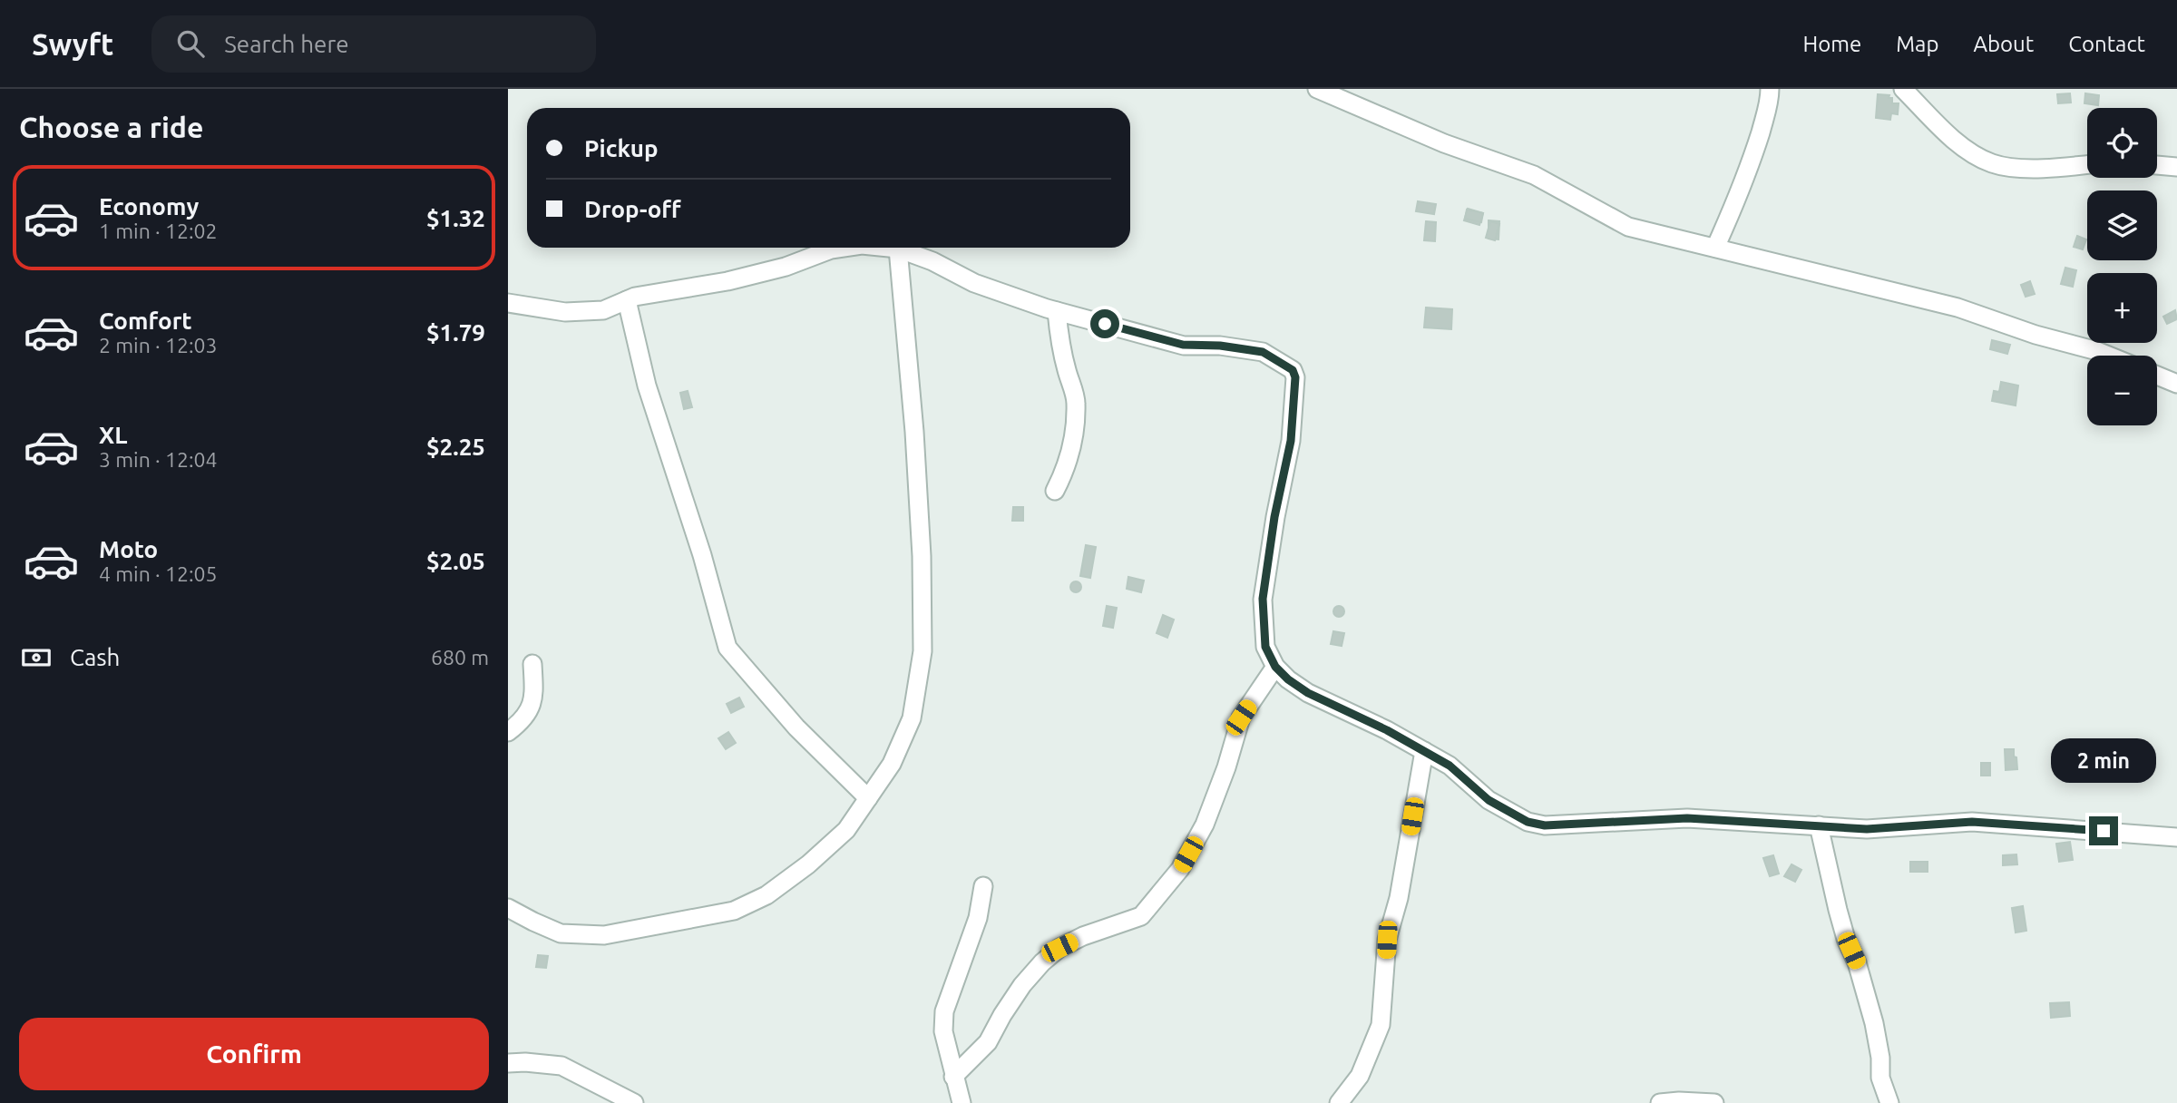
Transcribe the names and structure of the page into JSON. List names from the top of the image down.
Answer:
{
  "page": {
    "header": "Swyft",
    "search": "Search here",
    "nav": [
      "Home",
      "Map",
      "About",
      "Contact"
    ],
    "heading": "Choose a ride",
    "map_buttons": ["+", "−"],
    "banner": ["Pickup", "Drop-off"],
    "list": [
      {
        "name": "Economy",
        "note": "1 min · 12:02",
        "value": "$1.32"
      },
      {
        "name": "Comfort",
        "note": "2 min · 12:03",
        "value": "$1.79"
      },
      {
        "name": "XL",
        "note": "3 min · 12:04",
        "value": "$2.25"
      },
      {
        "name": "Moto",
        "note": "4 min · 12:05",
        "value": "$2.05"
      }
    ],
    "pay": ["Cash", "680 m"],
    "bubble": "2 min",
    "buttons": "Confirm"
  }
}
